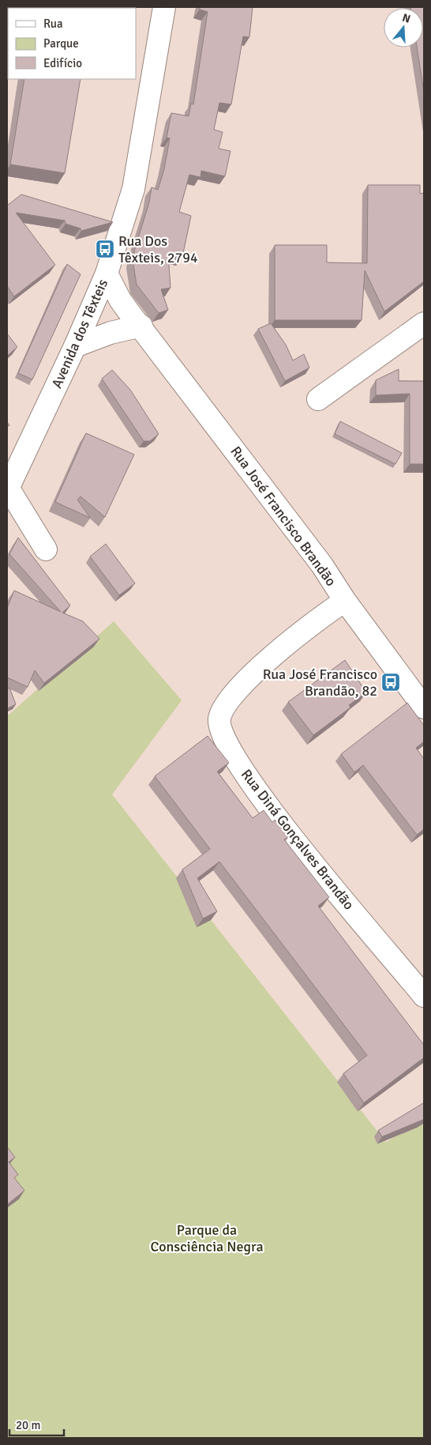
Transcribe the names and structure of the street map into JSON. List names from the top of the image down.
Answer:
{
  "streets": {
    "street": ["Avenida dos Têxteis", "Rua José Francisco Brandão", "Rua Diná Gonçalves Brandão"]
  },
  "crossings": [
    ["Avenida dos Têxteis", "Rua José Francisco Brandão"],
    ["Rua José Francisco Brandão", "Rua Diná Gonçalves Brandão"]
  ],
  "parks": ["Parque da Consciência Negra"],
  "places": {
    "bus stop": ["Rua Dos Têxteis, 2794", "Rua José Francisco Brandão, 82"]
  },
  "legend": ["Rua", "Parque", "Edifício"],
  "scale_bar": "20 m",
  "north": "top"
}
